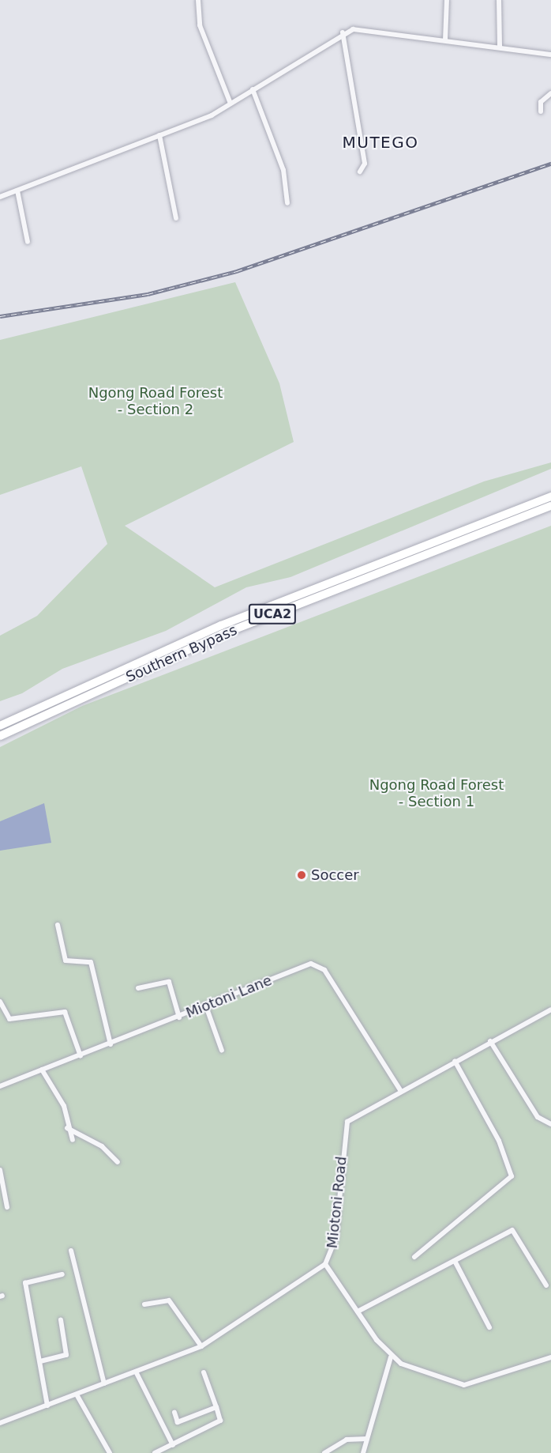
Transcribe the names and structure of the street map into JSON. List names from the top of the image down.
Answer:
{
  "streets": {
    "highway": ["UCA2", "Southern Bypass"],
    "street": ["Miotoni Lane", "Miotoni Road"]
  },
  "crossings": [
    ["Miotoni Lane", "Miotoni Road"]
  ],
  "districts": ["MUTEGO"],
  "parks": ["Ngong Road Forest - Section 2", "Ngong Road Forest - Section 1"],
  "places": ["Soccer"]
}
